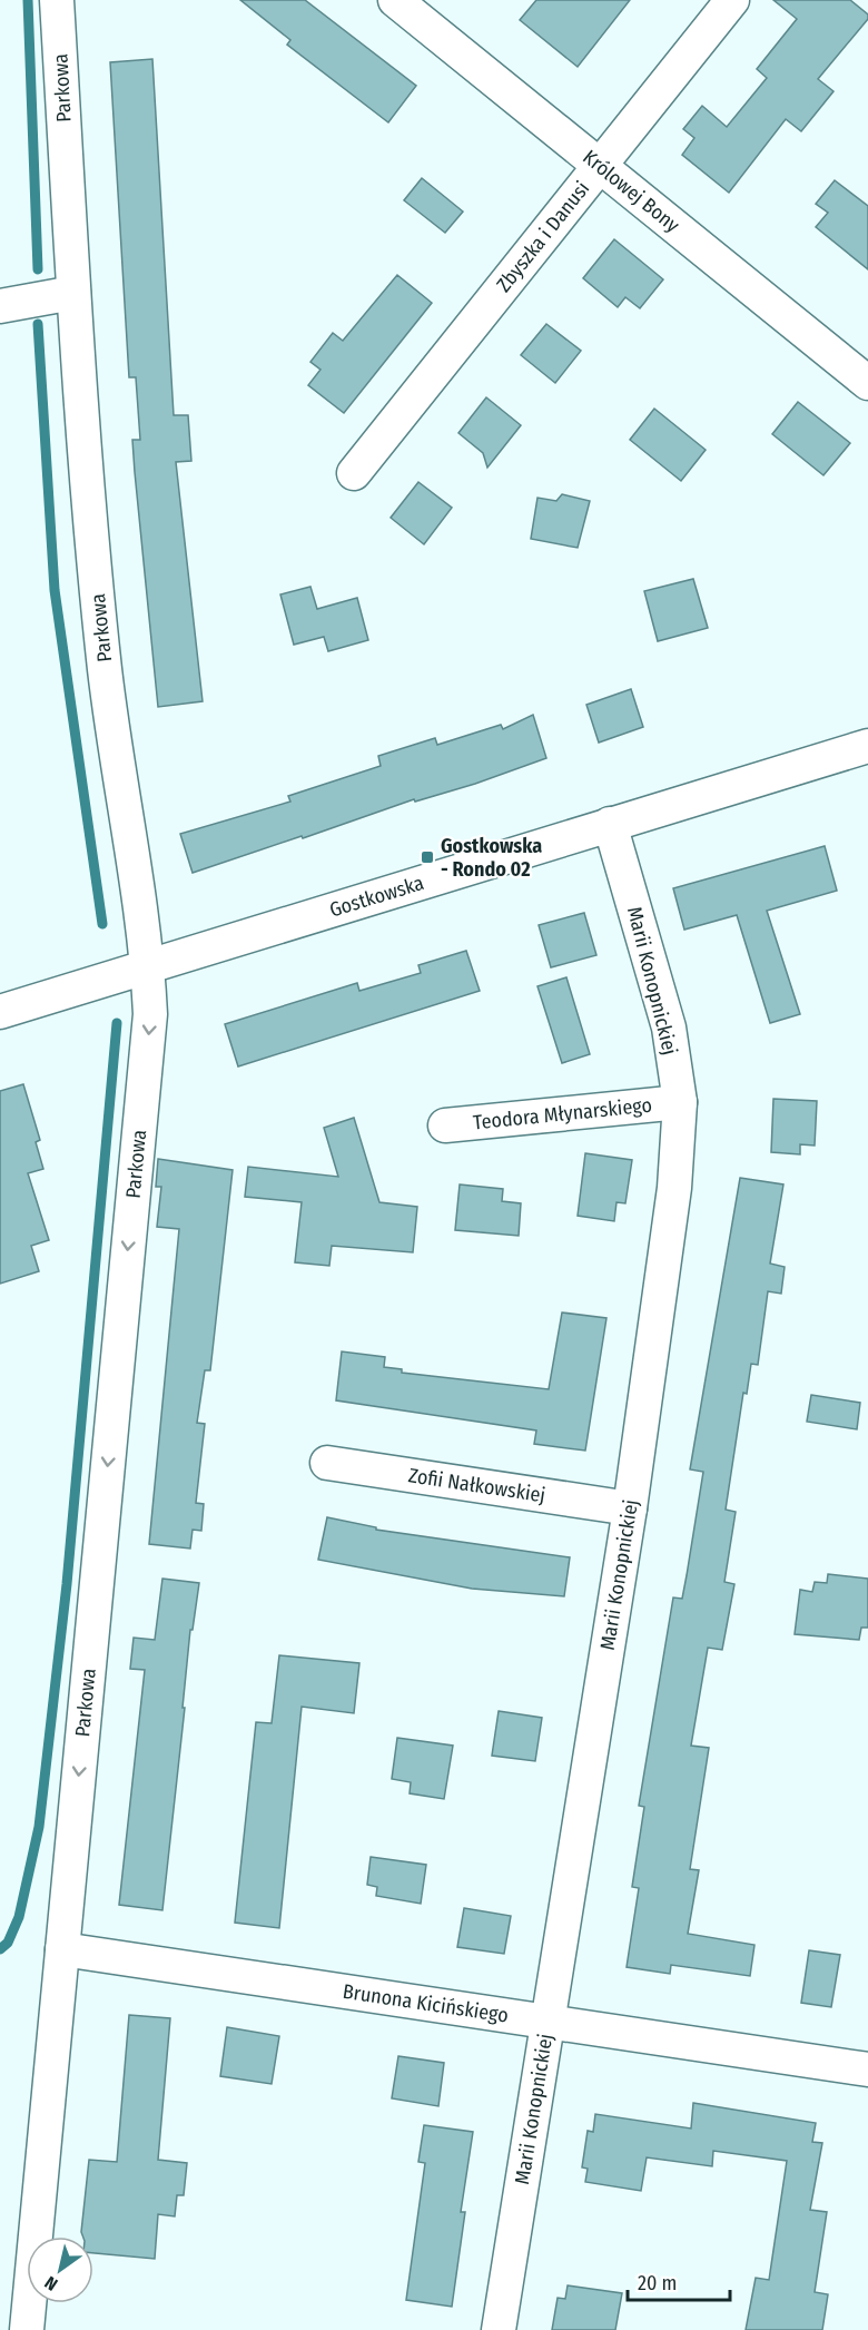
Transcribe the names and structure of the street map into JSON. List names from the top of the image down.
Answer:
{
  "streets": {
    "street": [
      "Parkowa",
      "Królowej Bony",
      "Zbyszka i Danusi",
      "Gostkowska",
      "Marii Konopnickiej",
      "Teodora Młynarskiego",
      "Zofii Nałkowskiej",
      "Brunona Kicińskiego"
    ]
  },
  "crossings": [
    ["Parkowa", "Gostkowska"],
    ["Parkowa", "Brunona Kicińskiego"],
    ["Królowej Bony", "Zbyszka i Danusi"],
    ["Gostkowska", "Marii Konopnickiej"],
    ["Marii Konopnickiej", "Teodora Młynarskiego"],
    ["Marii Konopnickiej", "Zofii Nałkowskiej"],
    ["Marii Konopnickiej", "Brunona Kicińskiego"]
  ],
  "one_way": ["Parkowa"],
  "places": {
    "transit": ["Gostkowska - Rondo 02"]
  },
  "scale_bar": "20 m",
  "north": "bottom left"
}
